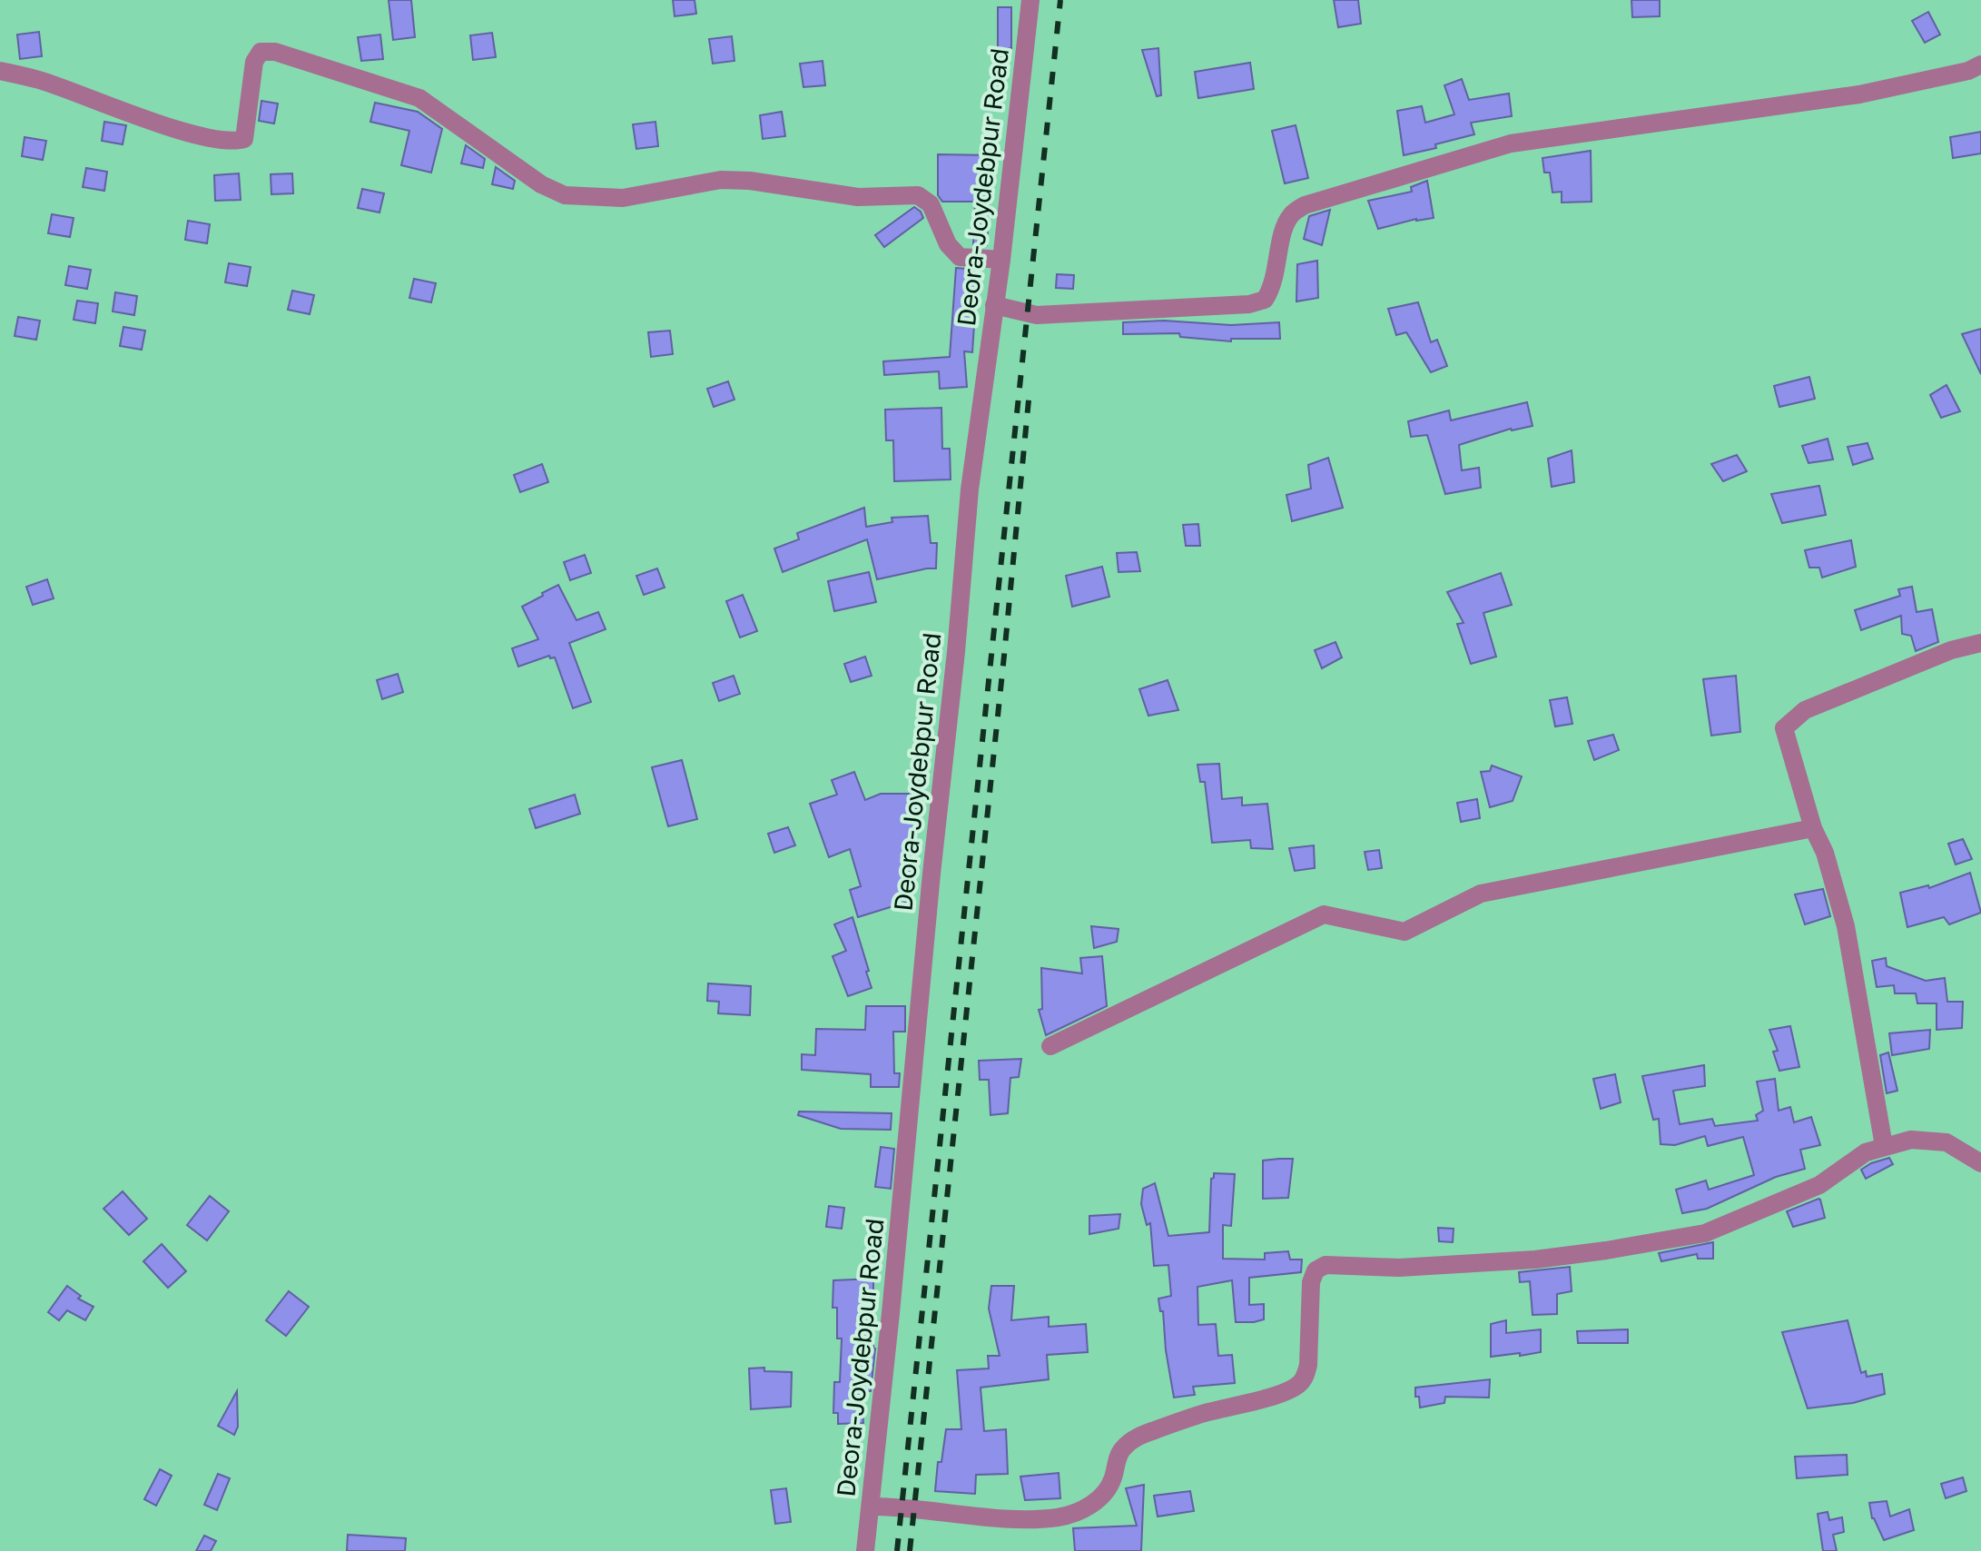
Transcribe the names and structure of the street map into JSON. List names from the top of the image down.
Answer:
{
  "streets": {
    "street": ["Deora-Joydebpur Road"]
  }
}
